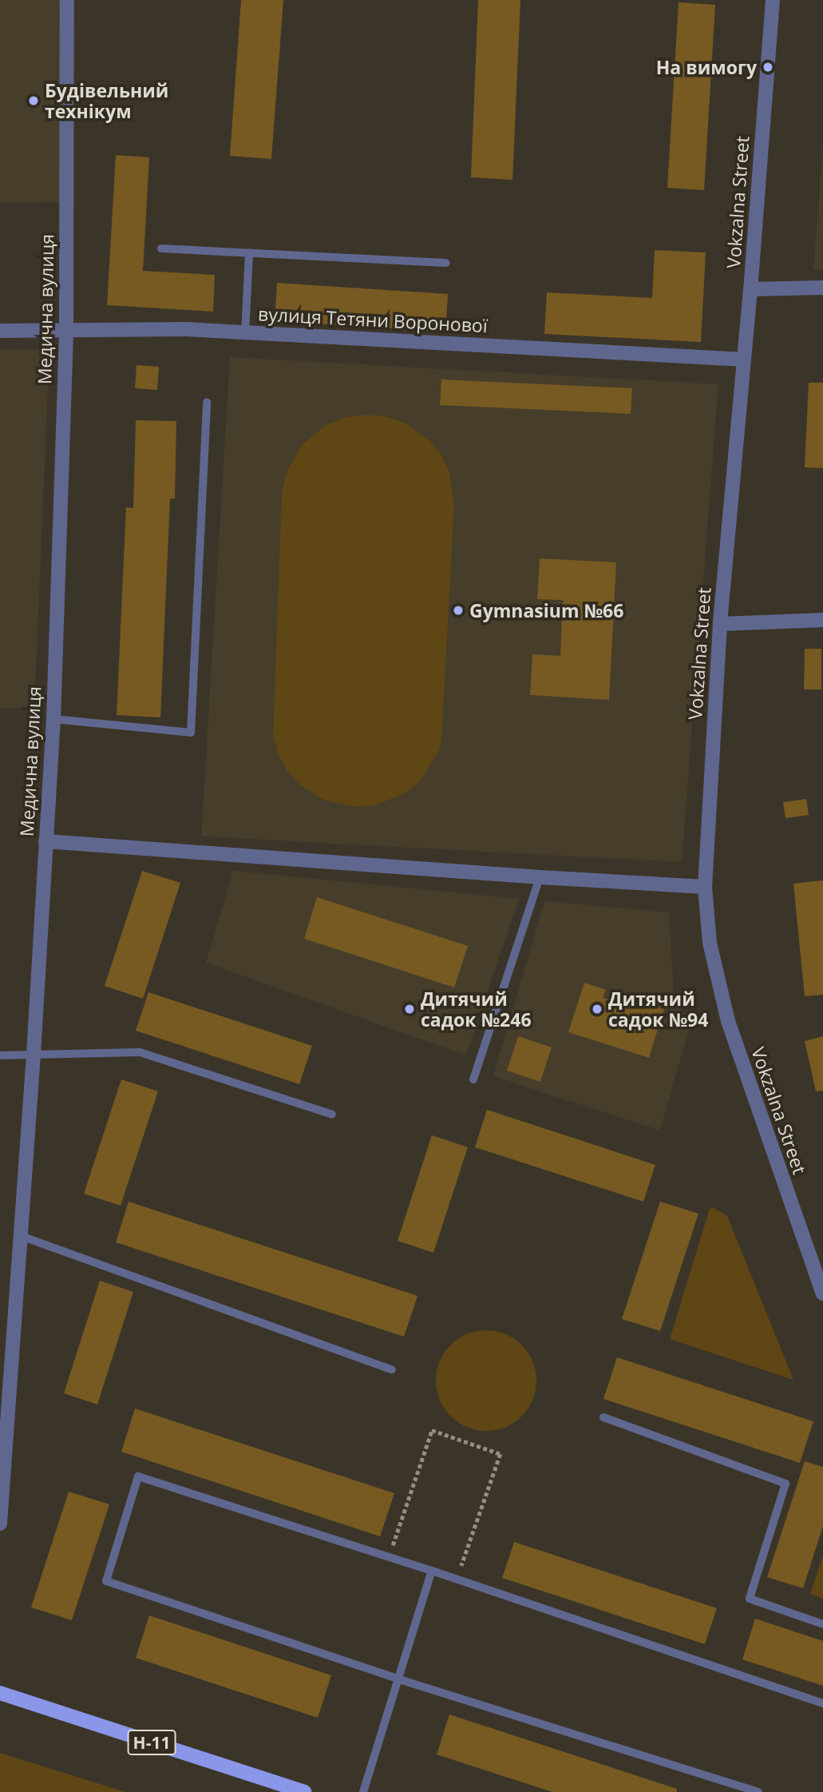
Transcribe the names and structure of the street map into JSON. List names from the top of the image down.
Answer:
{
  "streets": {
    "main road": ["Н-11"],
    "street": ["Vokzalna Street", "Медична вулиця", "вулиця Тетяни Воронової"]
  },
  "crossings": [
    ["Vokzalna Street", "вулиця Тетяни Воронової"],
    ["Медична вулиця", "вулиця Тетяни Воронової"]
  ],
  "places": [
    "На вимогу",
    "Будівельний технікум",
    "Gymnasium №66",
    "Дитячий садок №246",
    "Дитячий садок №94"
  ]
}
